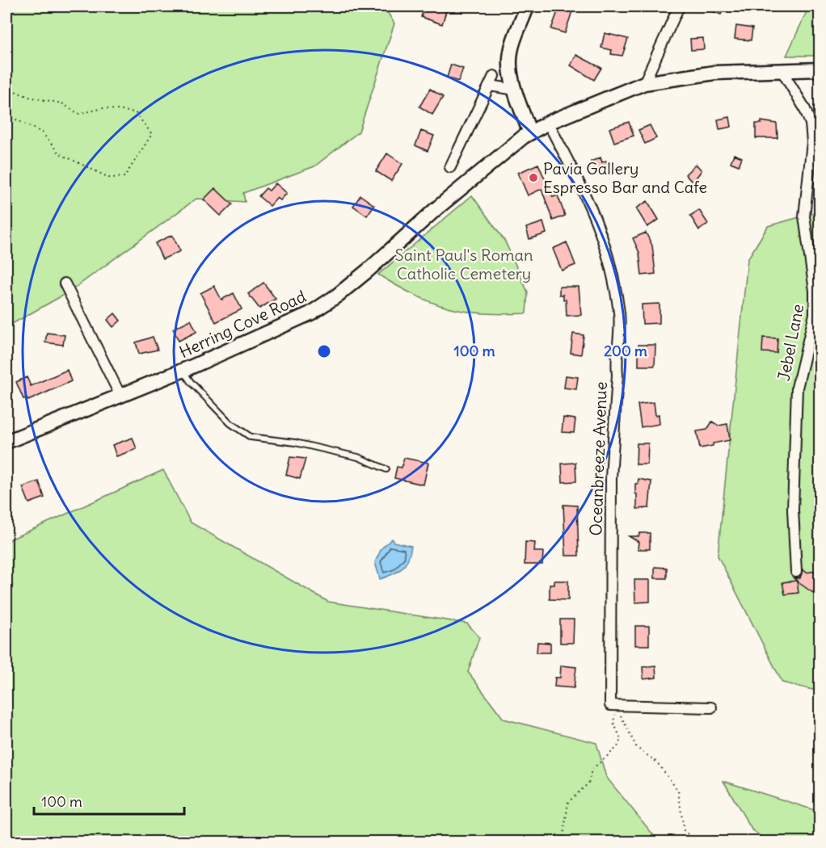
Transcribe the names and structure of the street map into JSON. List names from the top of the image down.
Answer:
{
  "streets": {
    "main road": ["Herring Cove Road"],
    "street": ["Jebel Lane", "Oceanbreeze Avenue"]
  },
  "crossings": [
    ["Herring Cove Road", "Jebel Lane"],
    ["Herring Cove Road", "Oceanbreeze Avenue"]
  ],
  "parks": ["Saint Paul's Roman Catholic Cemetery"],
  "places": ["Pavia Gallery Espresso Bar and Cafe"],
  "scale_bar": "100 m",
  "rings": ["100 m", "200 m"]
}
